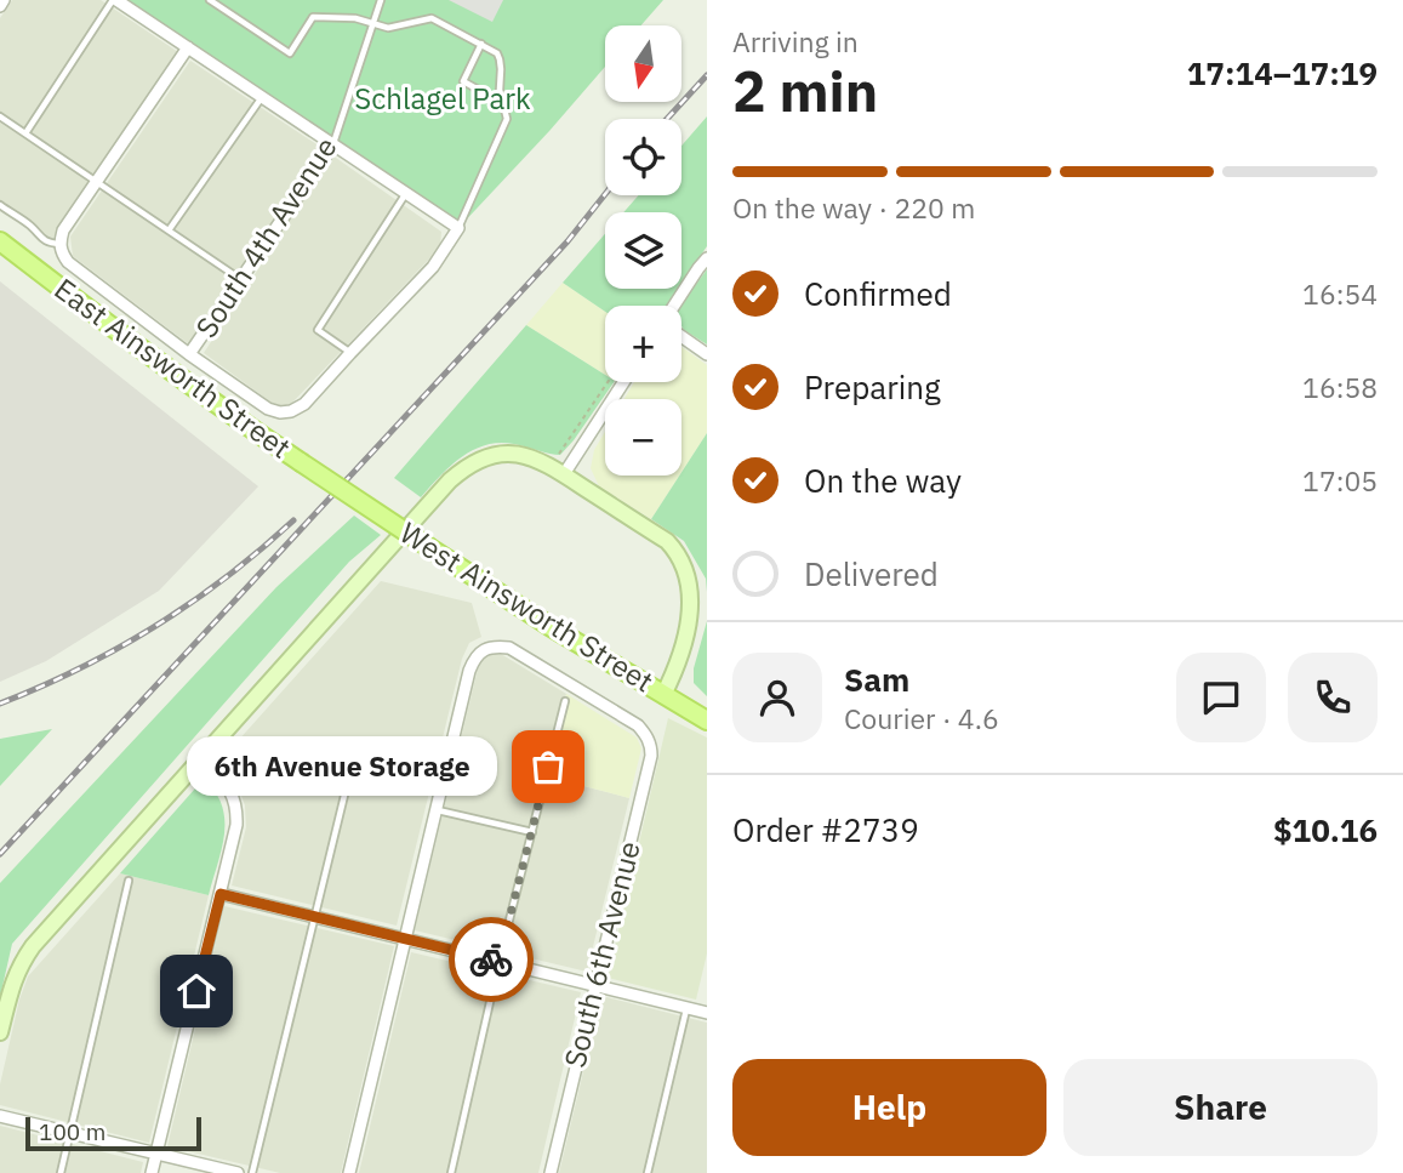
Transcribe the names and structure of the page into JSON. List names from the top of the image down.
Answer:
{
  "streets": {
    "main road": ["East Ainsworth Street", "West Ainsworth Street"],
    "street": ["South 4th Avenue", "South 6th Avenue"]
  },
  "crossings": [
    ["East Ainsworth Street", "West Ainsworth Street"]
  ],
  "parks": ["Schlagel Park"],
  "places": ["6th Avenue Storage"],
  "scale_bar": "100 m",
  "north": "bottom",
  "page": {
    "heading": ["2 min", "Arriving in", "17:14–17:19"],
    "panel": [
      "Sam",
      "Courier · 4.6",
      "Order #2739",
      "$10.16"
    ],
    "map_buttons": ["+", "−"],
    "bar": "On the way · 220 m",
    "list": [
      ["Confirmed", "16:54"],
      ["Preparing", "16:58"],
      ["On the way", "17:05"],
      "Delivered"
    ],
    "bubble": "6th Avenue Storage",
    "buttons": ["Help", "Share"],
    "scale": "100 m"
  }
}
